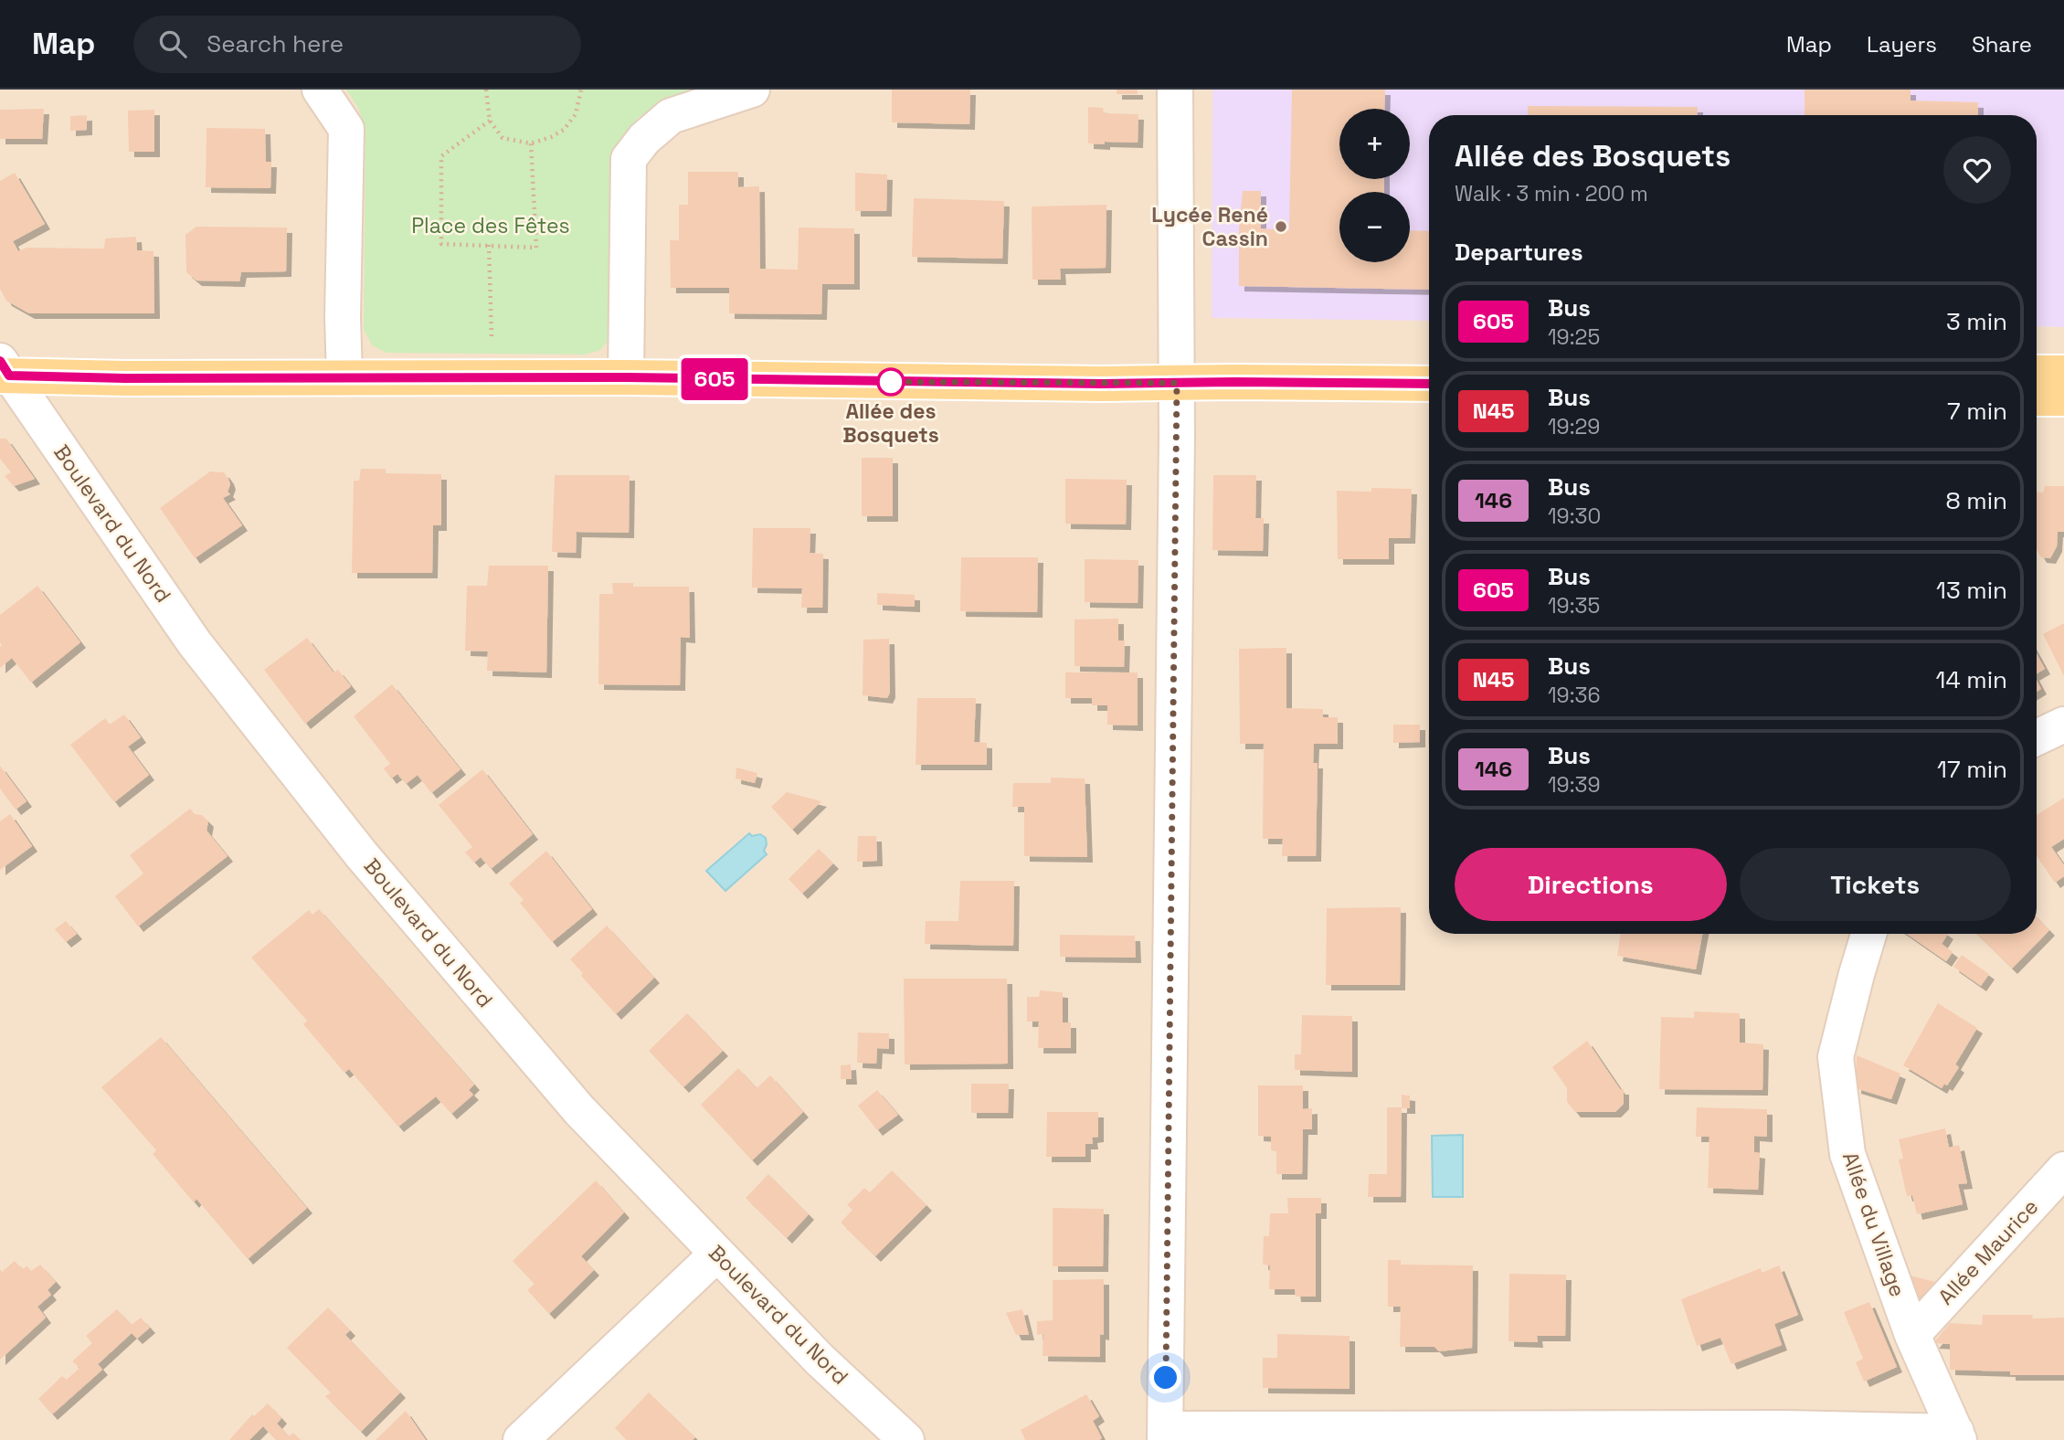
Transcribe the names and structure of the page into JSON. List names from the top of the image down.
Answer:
{
  "streets": {
    "street": ["Boulevard du Nord", "Allée du Village", "Allée Maurice"]
  },
  "crossings": [
    ["Allée du Village", "Allée Maurice"]
  ],
  "parks": ["Place des Fêtes"],
  "places": ["Lycée René Cassin", "Allée des Bosquets"],
  "lines": ["bus line 605"],
  "page": {
    "header": "Map",
    "search": "Search here",
    "nav": ["Map", "Layers", "Share"],
    "on_map": "605",
    "map_buttons": ["+", "−"],
    "heading": [
      ["Allée des Bosquets", "Walk · 3 min · 200 m"],
      "Departures"
    ],
    "list": [
      {
        "mark": "605",
        "name": "Bus",
        "note": "19:25",
        "value": "3 min"
      },
      {
        "mark": "N45",
        "name": "Bus",
        "note": "19:29",
        "value": "7 min"
      },
      {
        "mark": "146",
        "name": "Bus",
        "note": "19:30",
        "value": "8 min"
      },
      {
        "mark": "605",
        "name": "Bus",
        "note": "19:35",
        "value": "13 min"
      },
      {
        "mark": "N45",
        "name": "Bus",
        "note": "19:36",
        "value": "14 min"
      },
      {
        "mark": "146",
        "name": "Bus",
        "note": "19:39",
        "value": "17 min"
      }
    ],
    "buttons": ["Directions", "Tickets"]
  }
}
